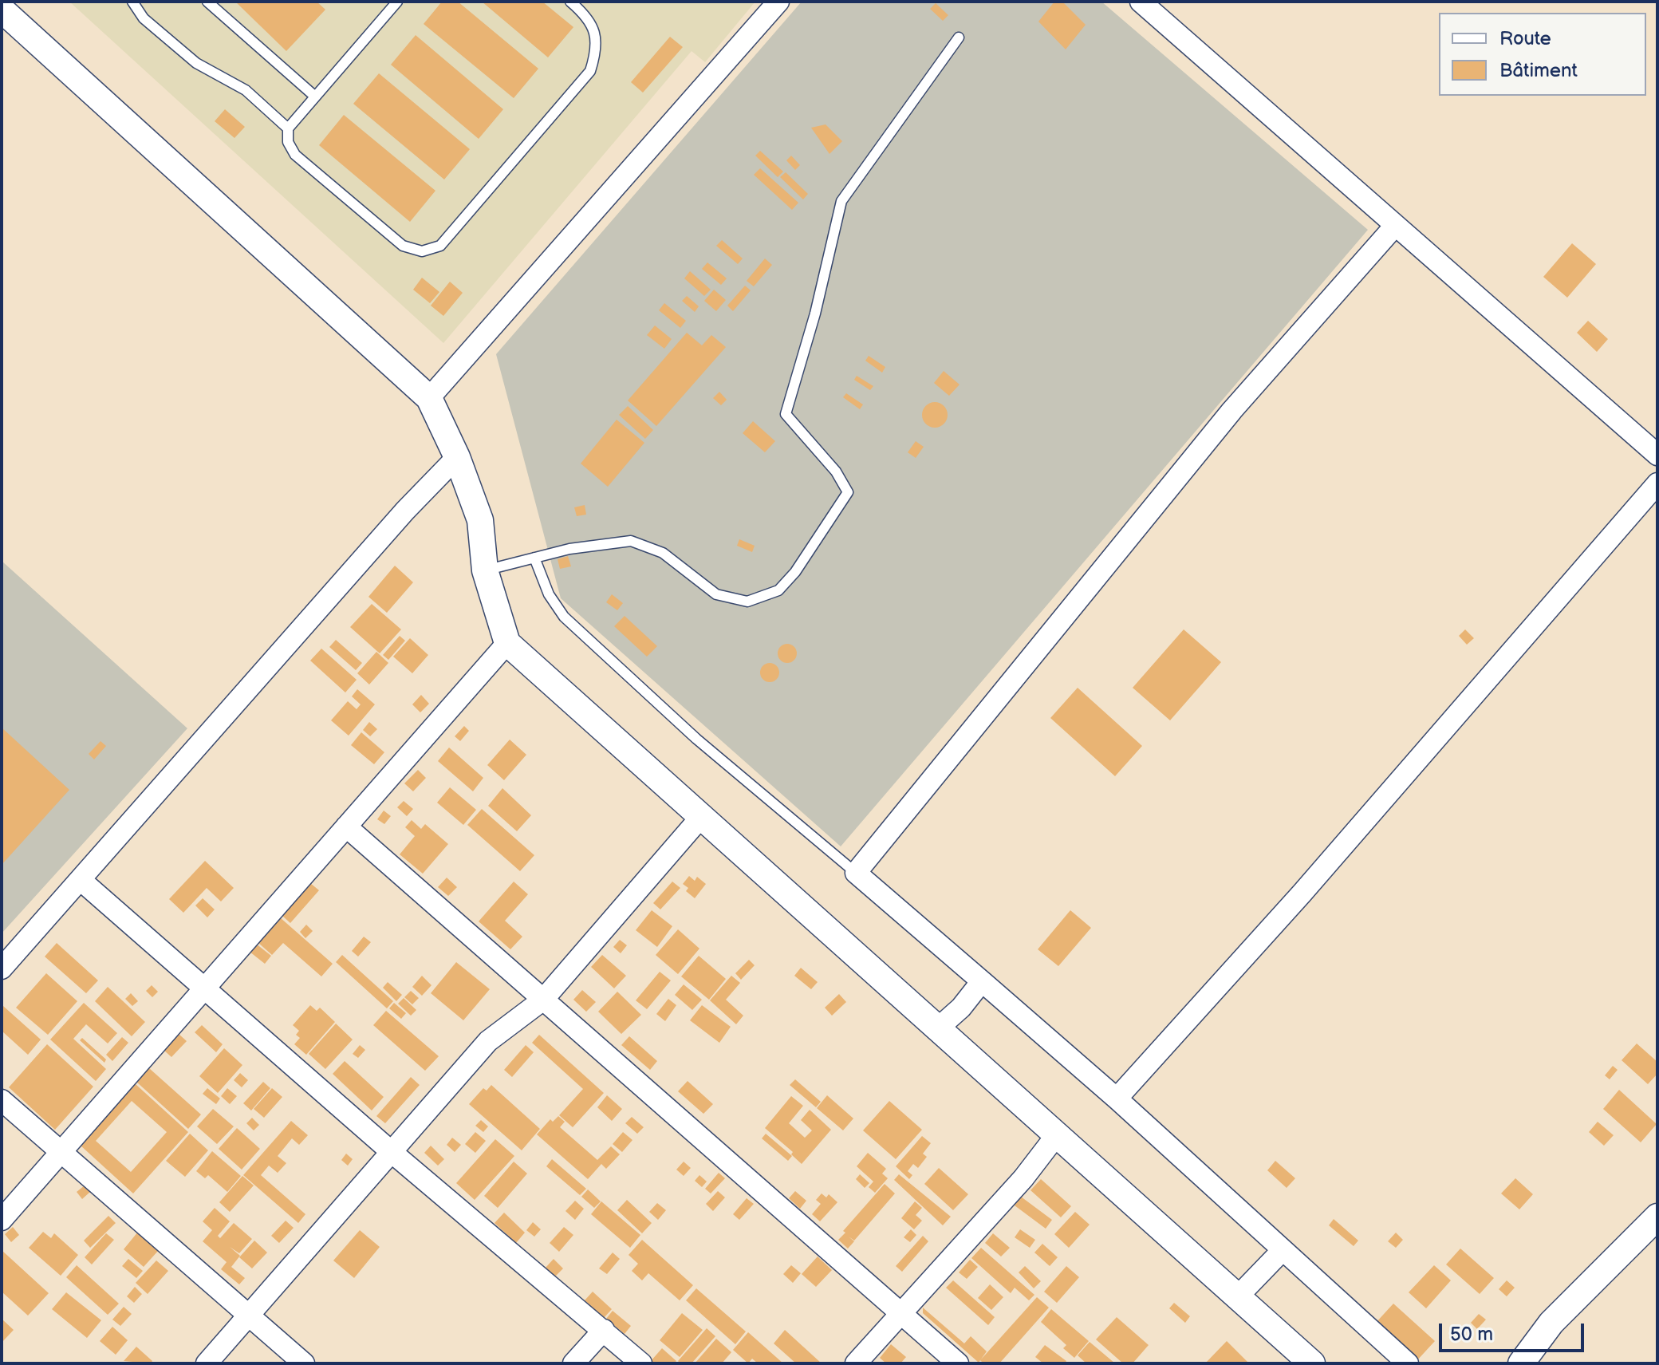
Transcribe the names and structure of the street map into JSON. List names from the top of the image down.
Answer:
{
  "legend": ["Route", "Bâtiment"],
  "scale_bar": "50 m"
}
